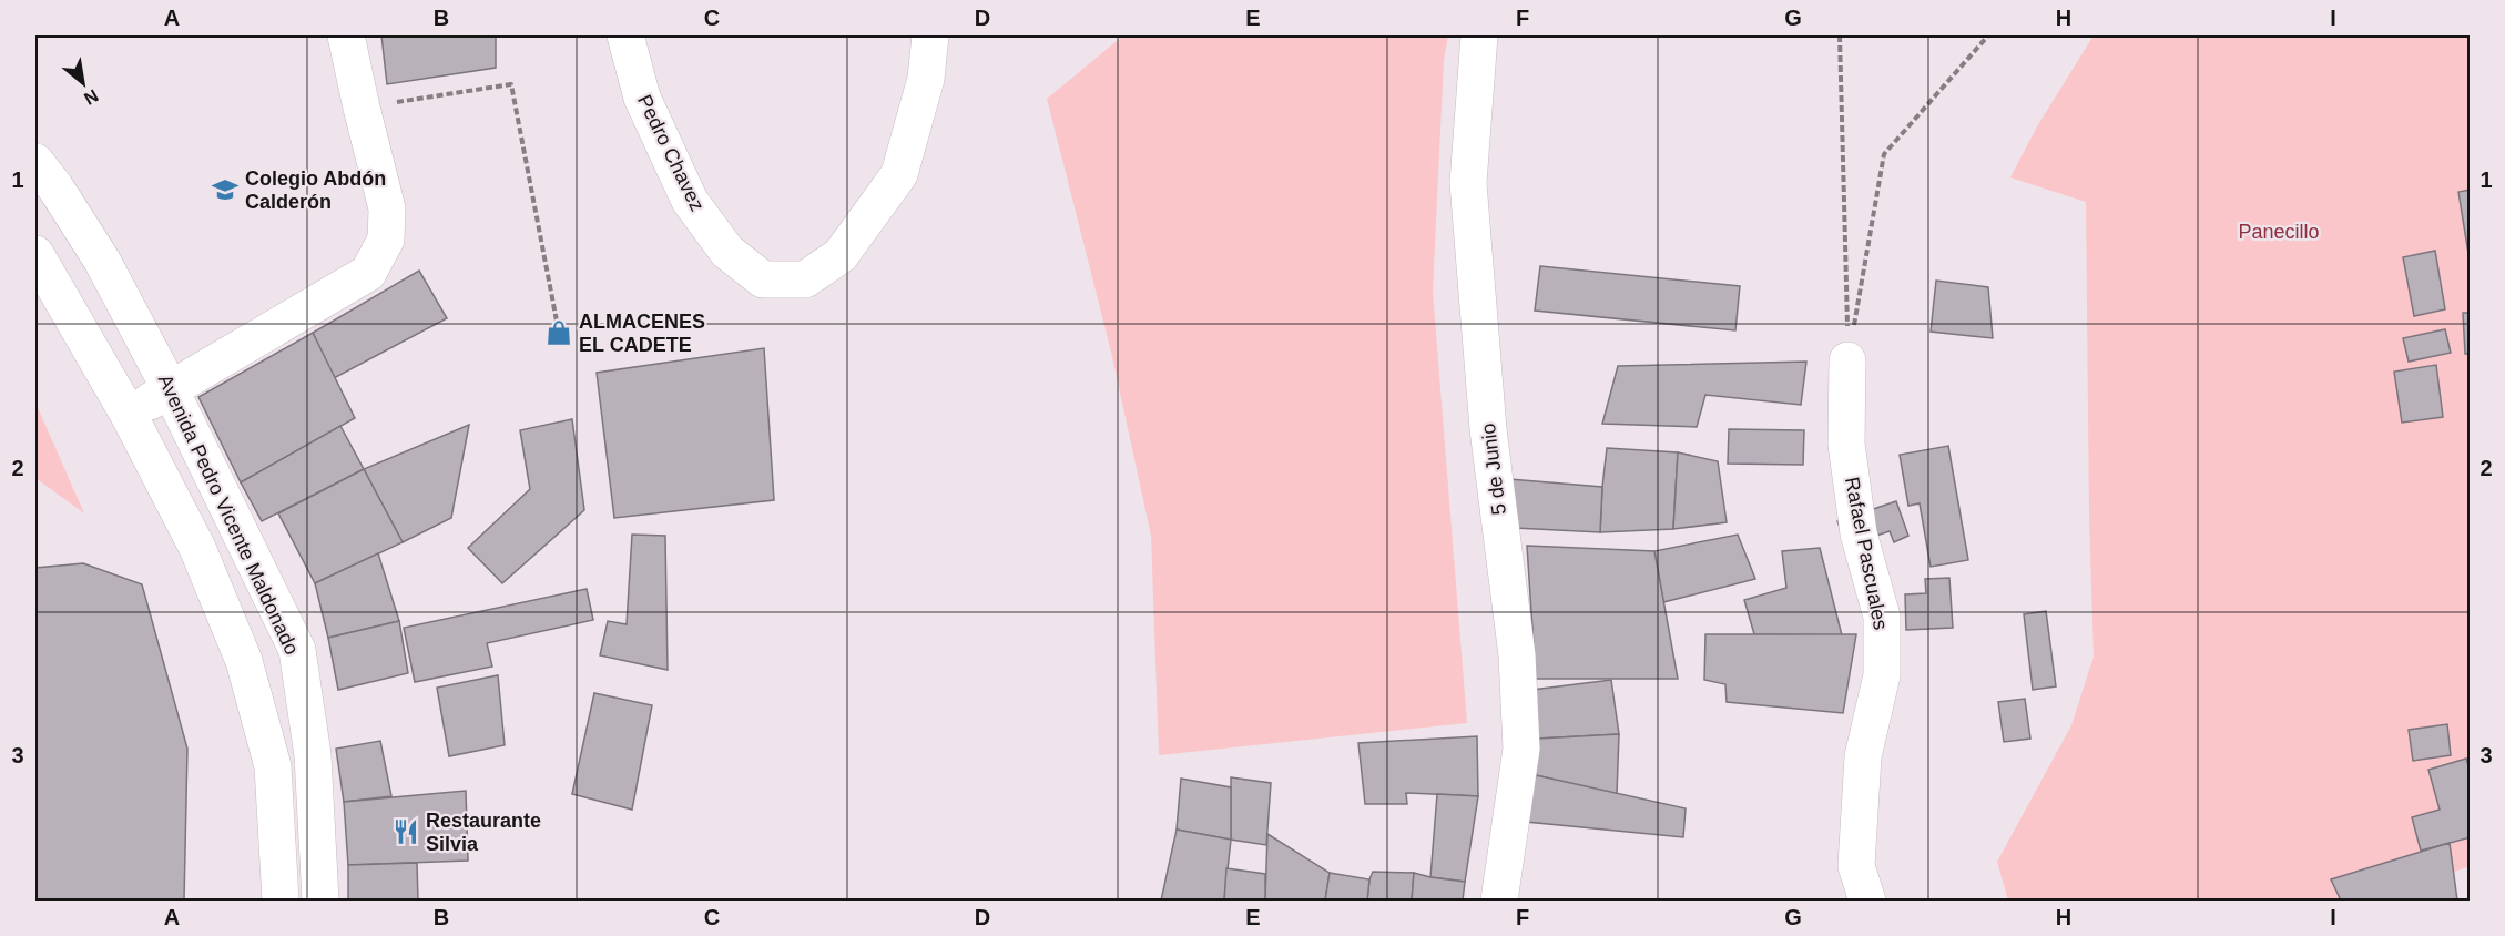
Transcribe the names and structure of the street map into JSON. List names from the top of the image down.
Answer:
{
  "streets": {
    "street": [
      "Pedro Chavez",
      "5 de Junio",
      "Avenida Pedro Vicente Maldonado",
      "Rafael Pascuales"
    ]
  },
  "parks": ["Panecillo"],
  "places": {
    "school or university": ["Colegio Abdón Calderón"],
    "shop": ["ALMACENES EL CADETE"],
    "restaurant": ["Restaurante Silvia"]
  },
  "north": "bottom right",
  "grid": {
    "columns": [
      "A",
      "B",
      "C",
      "D",
      "E",
      "F",
      "G",
      "H",
      "I"
    ],
    "rows": ["1", "2", "3"]
  }
}
